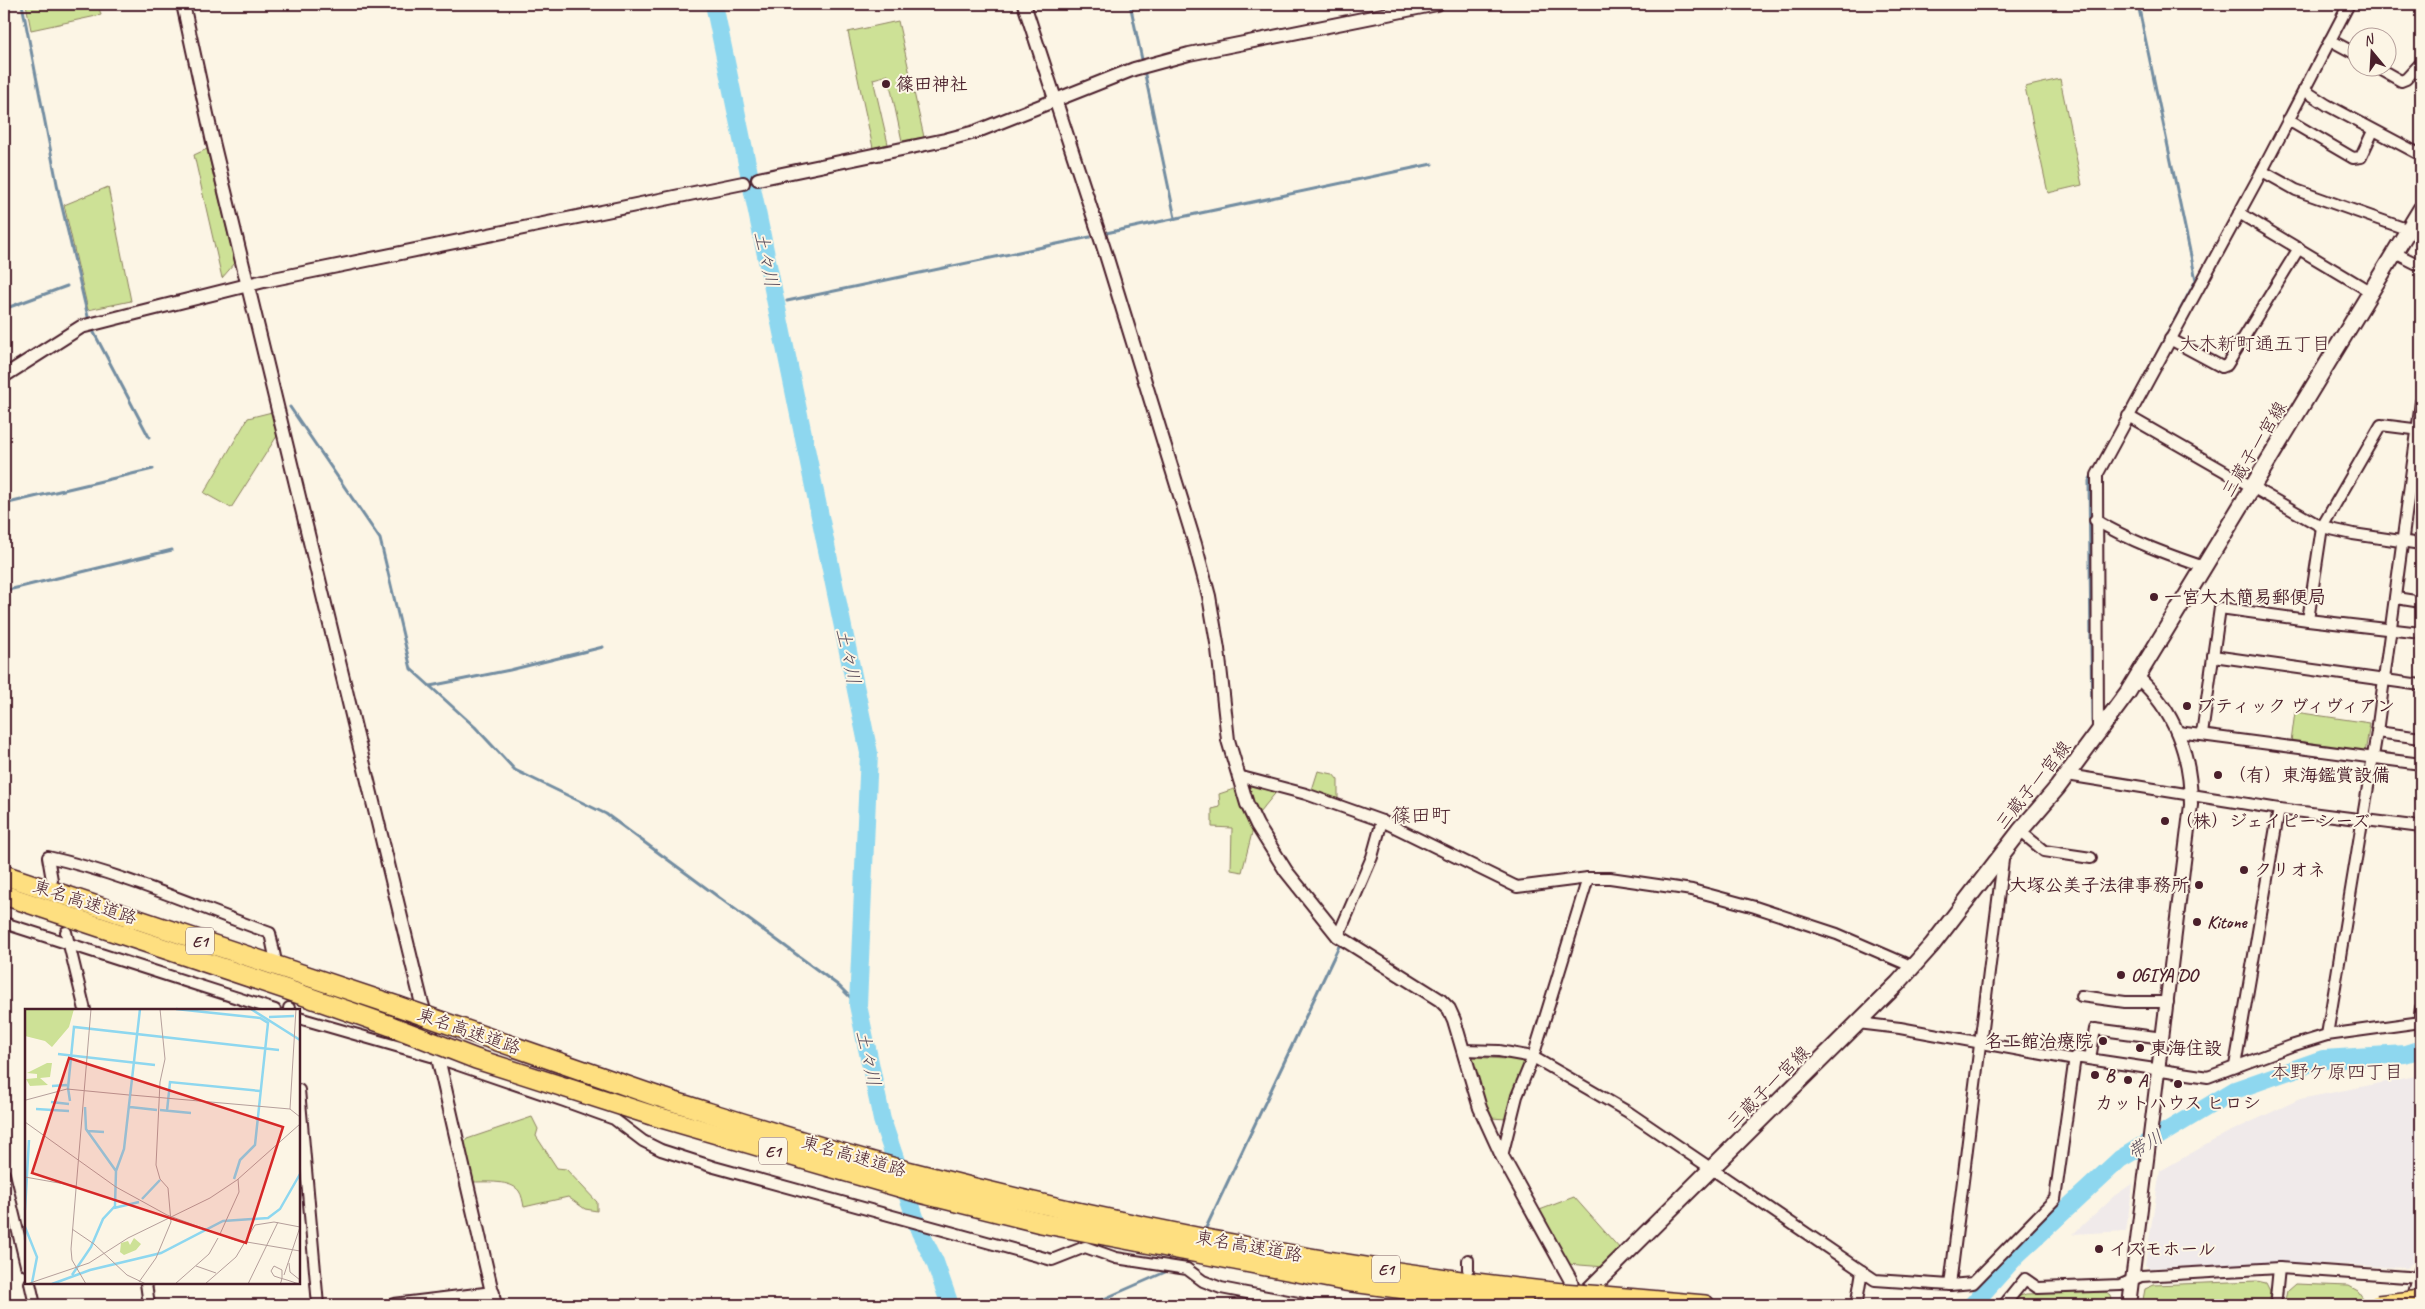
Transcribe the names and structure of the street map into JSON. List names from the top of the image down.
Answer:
{
  "streets": {
    "highway": ["東名高速道路", "E1"],
    "main road": ["三蔵子一宮線"]
  },
  "crossings": [
    ["三蔵子一宮線", "東名高速道路"]
  ],
  "districts": ["大木新町通五丁目", "篠田町", "本野ケ原四丁目"],
  "water": ["土々川", "帯川"],
  "places": [
    "篠田神社",
    "一宮大木簡易郵便局",
    "ブティック ヴィヴィアン",
    "（有）東海鑑賞設備",
    "（株）ジェイピーシーズ",
    "クリオネ",
    "大塚公美子法律事務所",
    "Kitone",
    "OGIYA DO",
    "名工館治療院",
    "東海住設",
    "B",
    "A",
    "カットハウス ヒロシ",
    "イズモホール"
  ],
  "north": "top"
}
